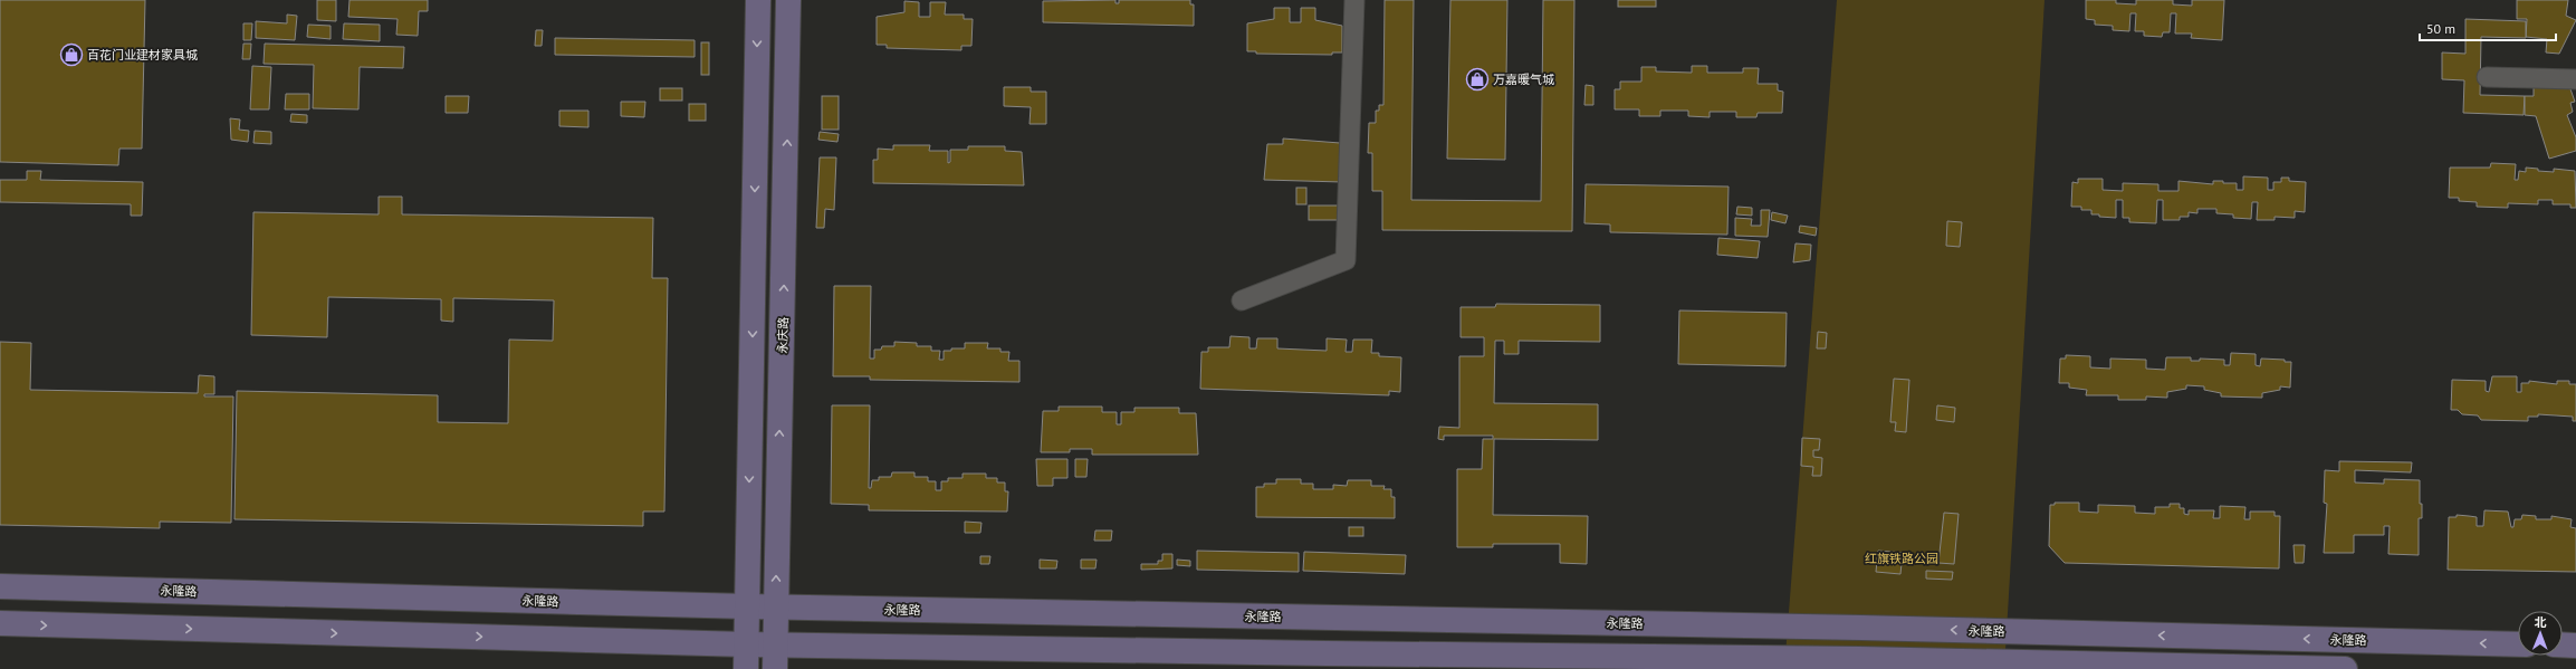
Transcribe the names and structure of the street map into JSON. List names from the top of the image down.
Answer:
{
  "streets": {
    "street": ["永庆路", "永隆路"]
  },
  "crossings": [
    ["永庆路", "永隆路"]
  ],
  "parks": ["红旗铁路公园"],
  "places": {
    "shop": ["百花门业建材家具城", "万嘉暖气城"]
  },
  "scale_bar": "50 m",
  "north": "top"
}
